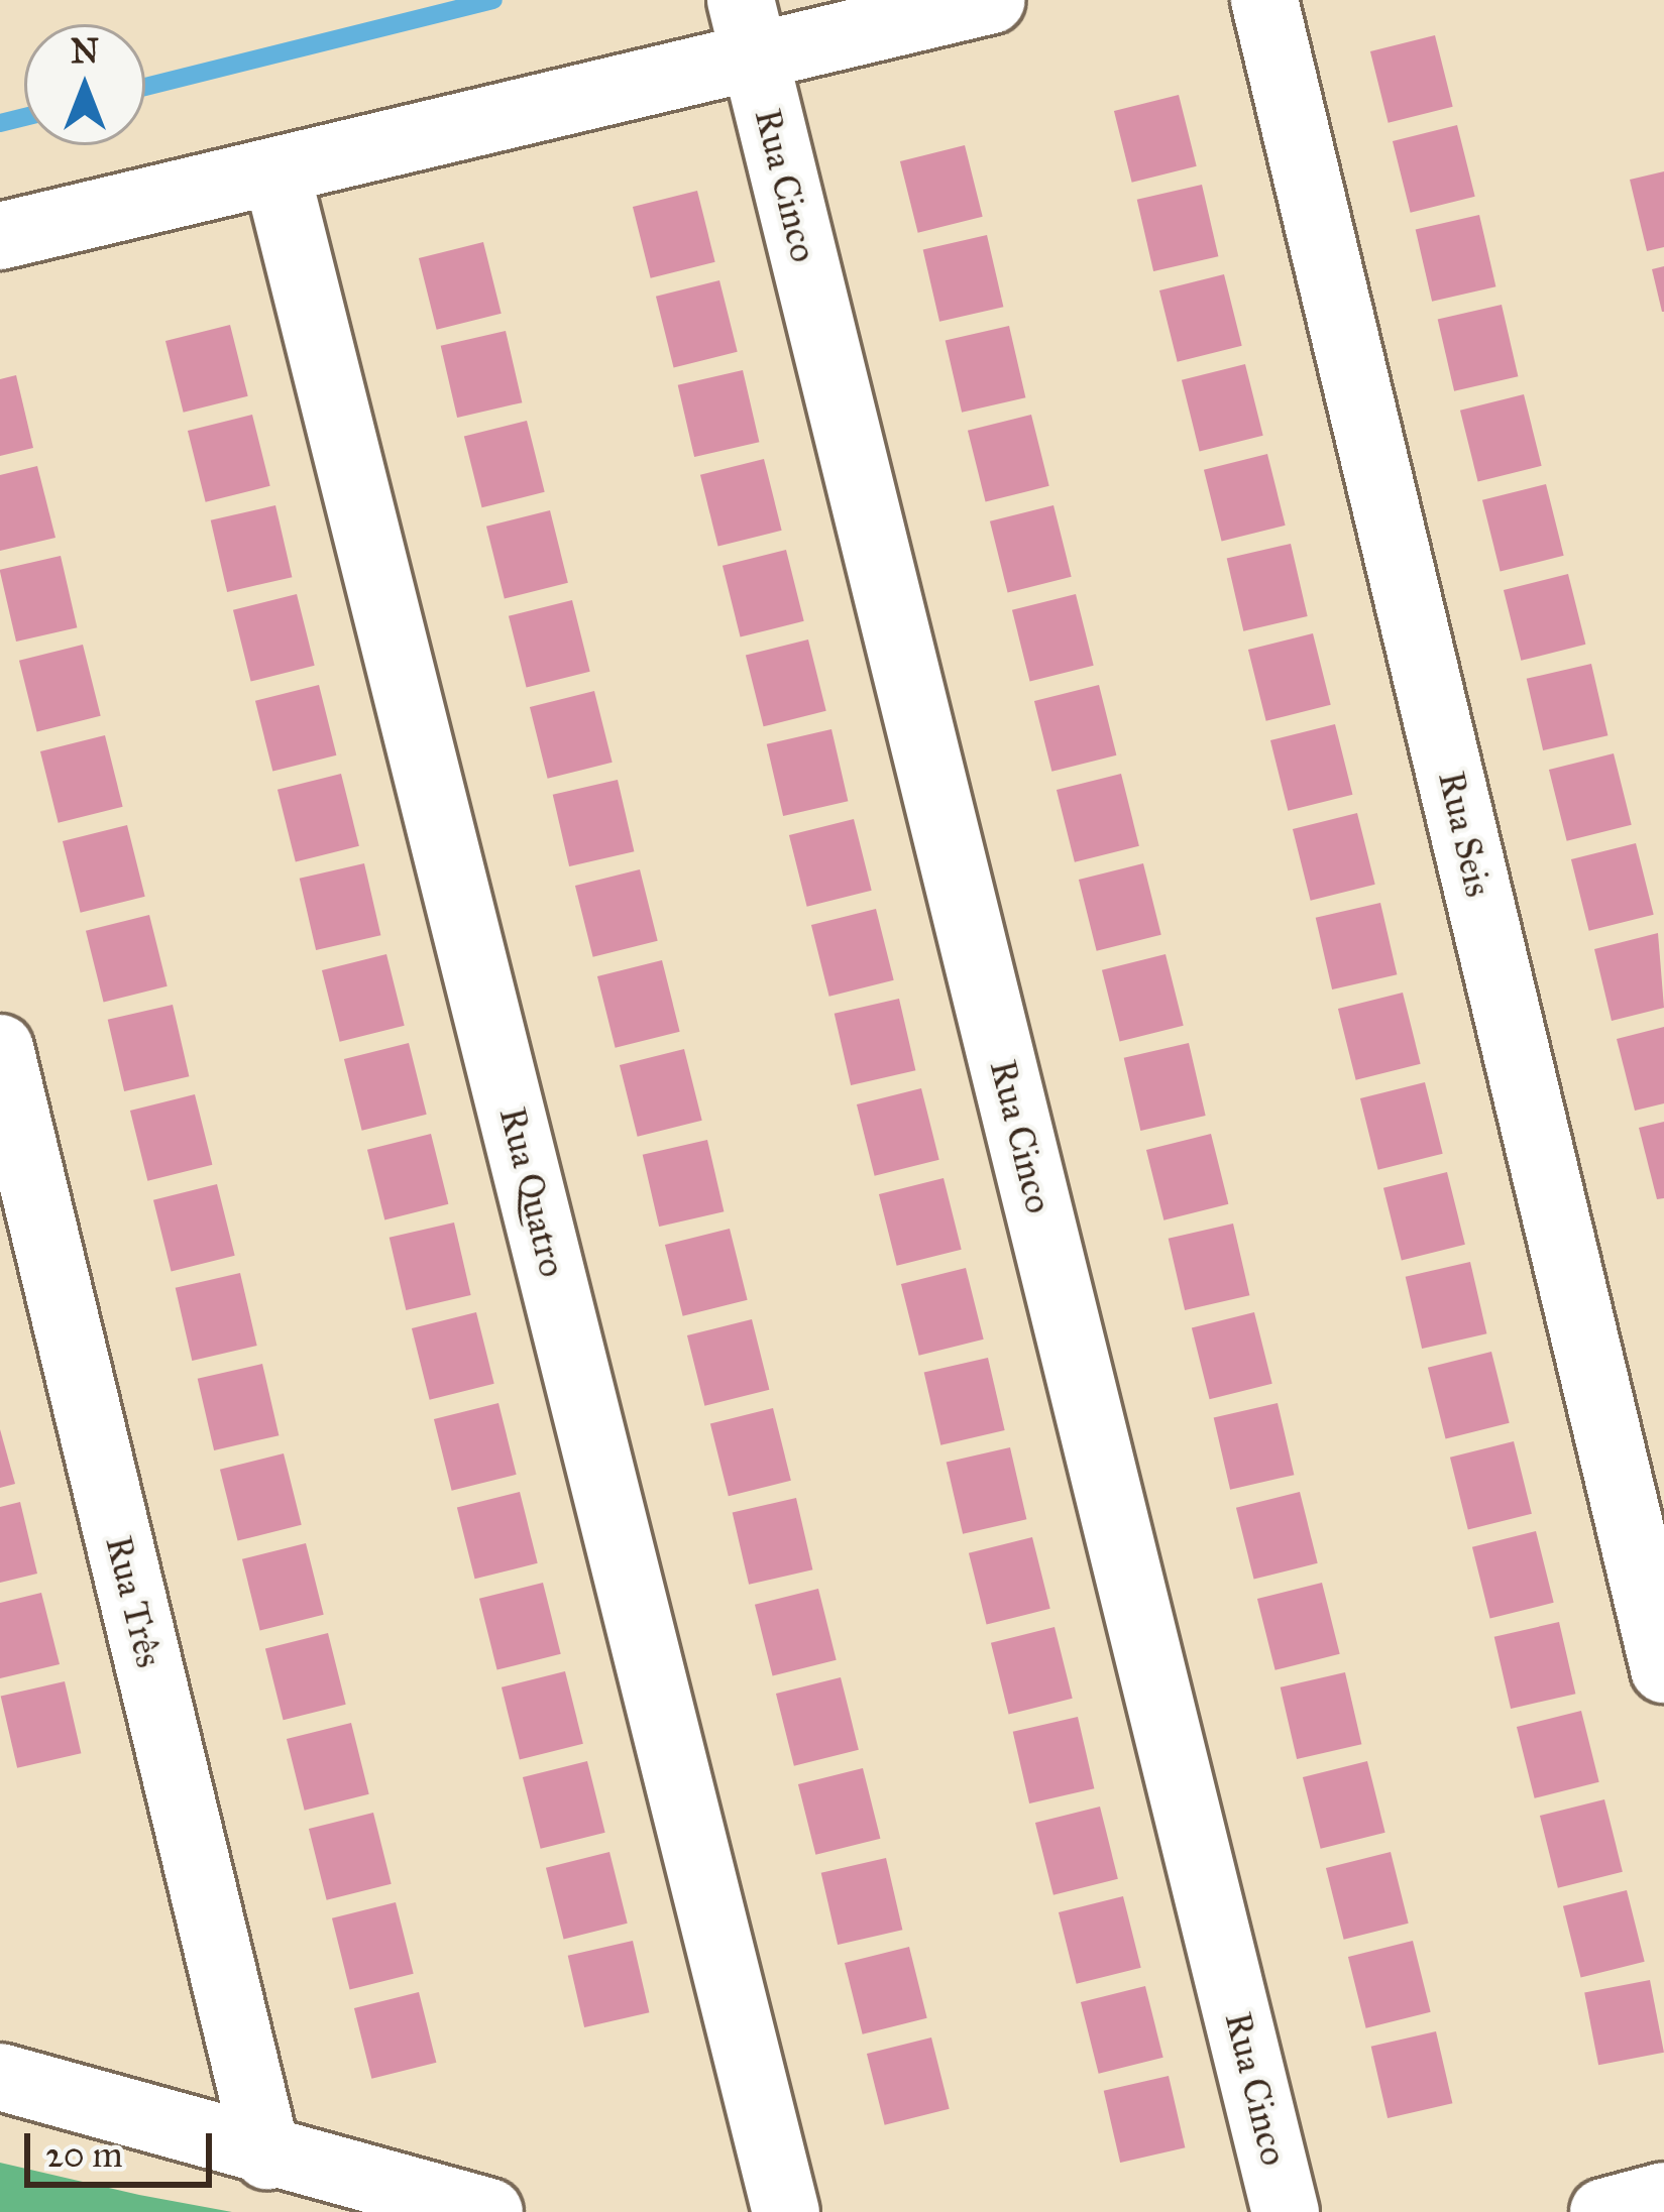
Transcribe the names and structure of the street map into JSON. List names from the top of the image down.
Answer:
{
  "streets": {
    "street": [
      "Rua Cinco",
      "Rua Seis",
      "Rua Quatro",
      "Rua Três"
    ]
  },
  "scale_bar": "20 m",
  "north": "top"
}
